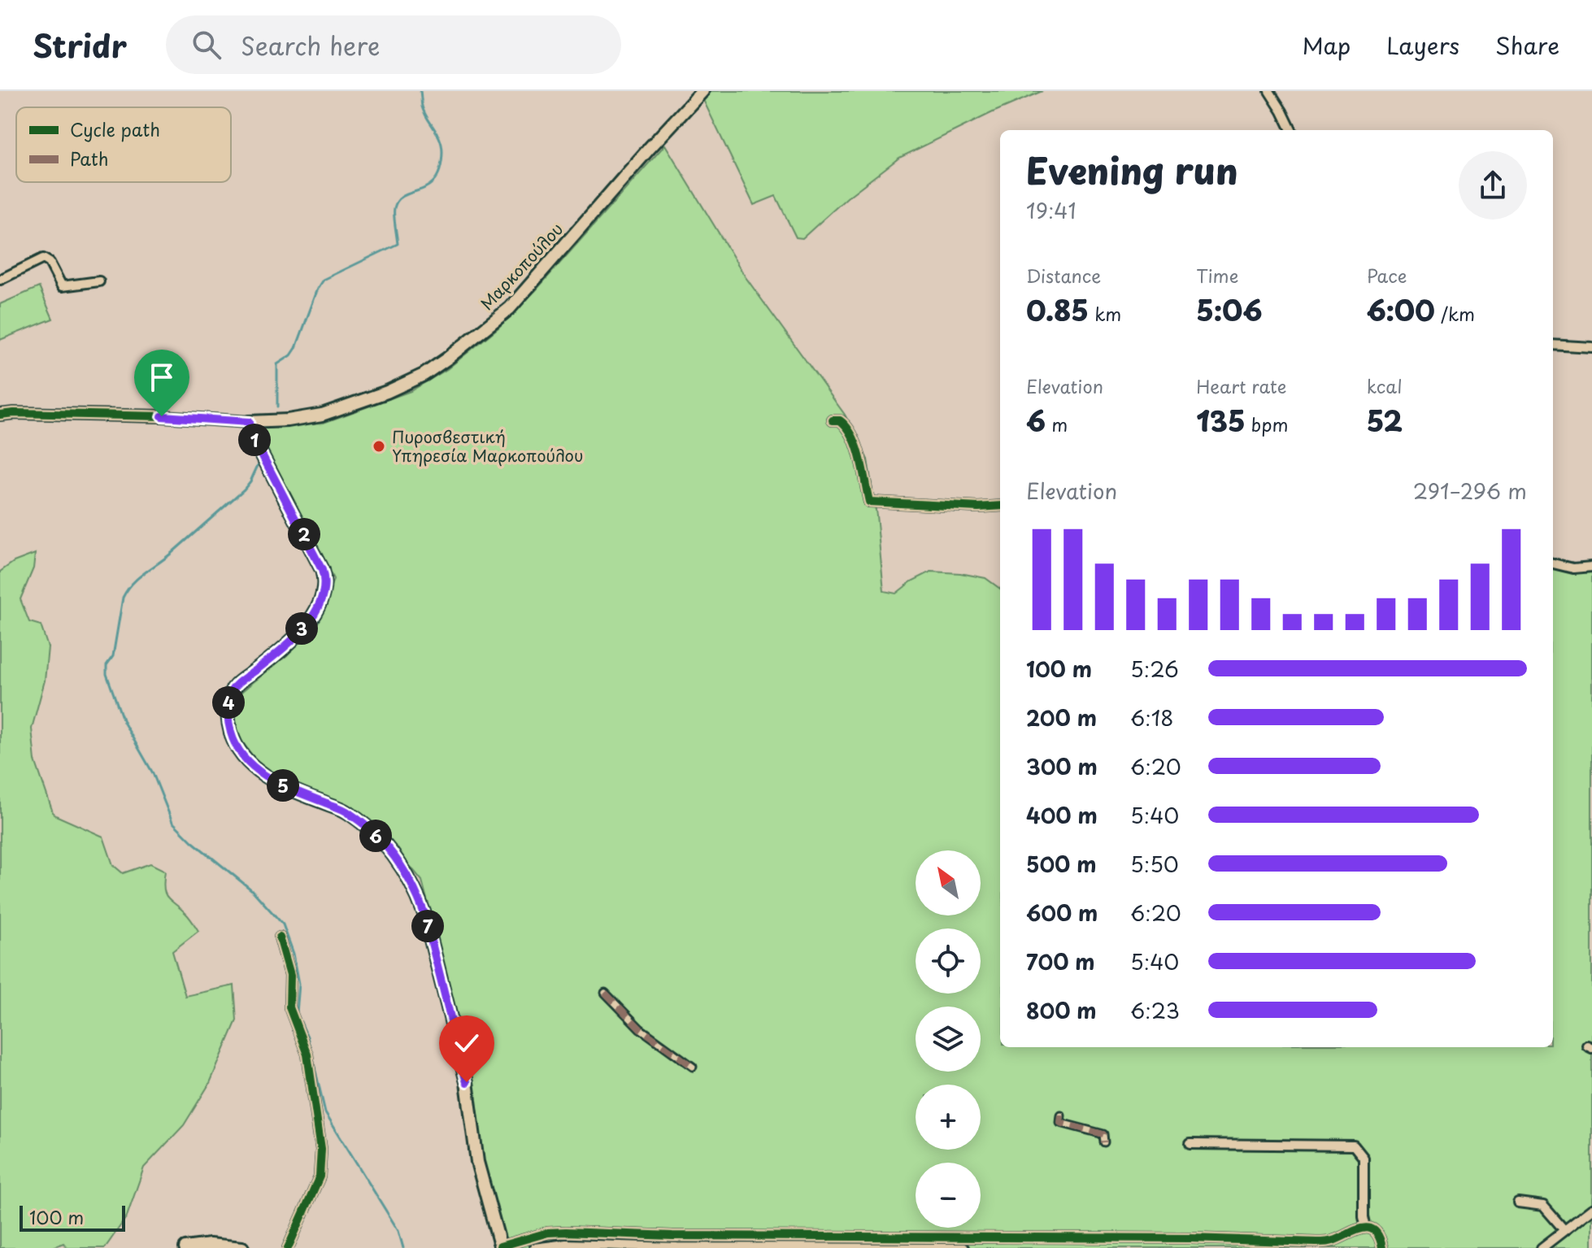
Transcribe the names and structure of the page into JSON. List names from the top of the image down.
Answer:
{
  "streets": {
    "main road": ["Μαρκοπούλου"]
  },
  "places": ["Πυροσβεστική Υπηρεσία Μαρκοπούλου"],
  "legend": ["Cycle path", "Path"],
  "scale_bar": "100 m",
  "north": "top left",
  "page": {
    "header": "Stridr",
    "search": "Search here",
    "nav": ["Map", "Layers", "Share"],
    "heading": ["Evening run", "19:41"],
    "stats": [
      ["Distance", "0.85 km"],
      ["Time", "5:06"],
      ["Pace", "6:00 /km"],
      ["Elevation", "6 m"],
      ["Heart rate", "135 bpm"],
      ["kcal", "52"]
    ],
    "pins": [
      "1",
      "2",
      "3",
      "4",
      "5",
      "6",
      "7"
    ],
    "chart": ["Elevation", "291–296 m"],
    "list": [
      {
        "name": "100 m",
        "note": "5:26"
      },
      {
        "name": "200 m",
        "note": "6:18"
      },
      {
        "name": "300 m",
        "note": "6:20"
      },
      {
        "name": "400 m",
        "note": "5:40"
      },
      {
        "name": "500 m",
        "note": "5:50"
      },
      {
        "name": "600 m",
        "note": "6:20"
      },
      {
        "name": "700 m",
        "note": "5:40"
      },
      {
        "name": "800 m",
        "note": "6:23"
      }
    ],
    "map_buttons": ["+", "−"],
    "scale": "100 m"
  }
}
